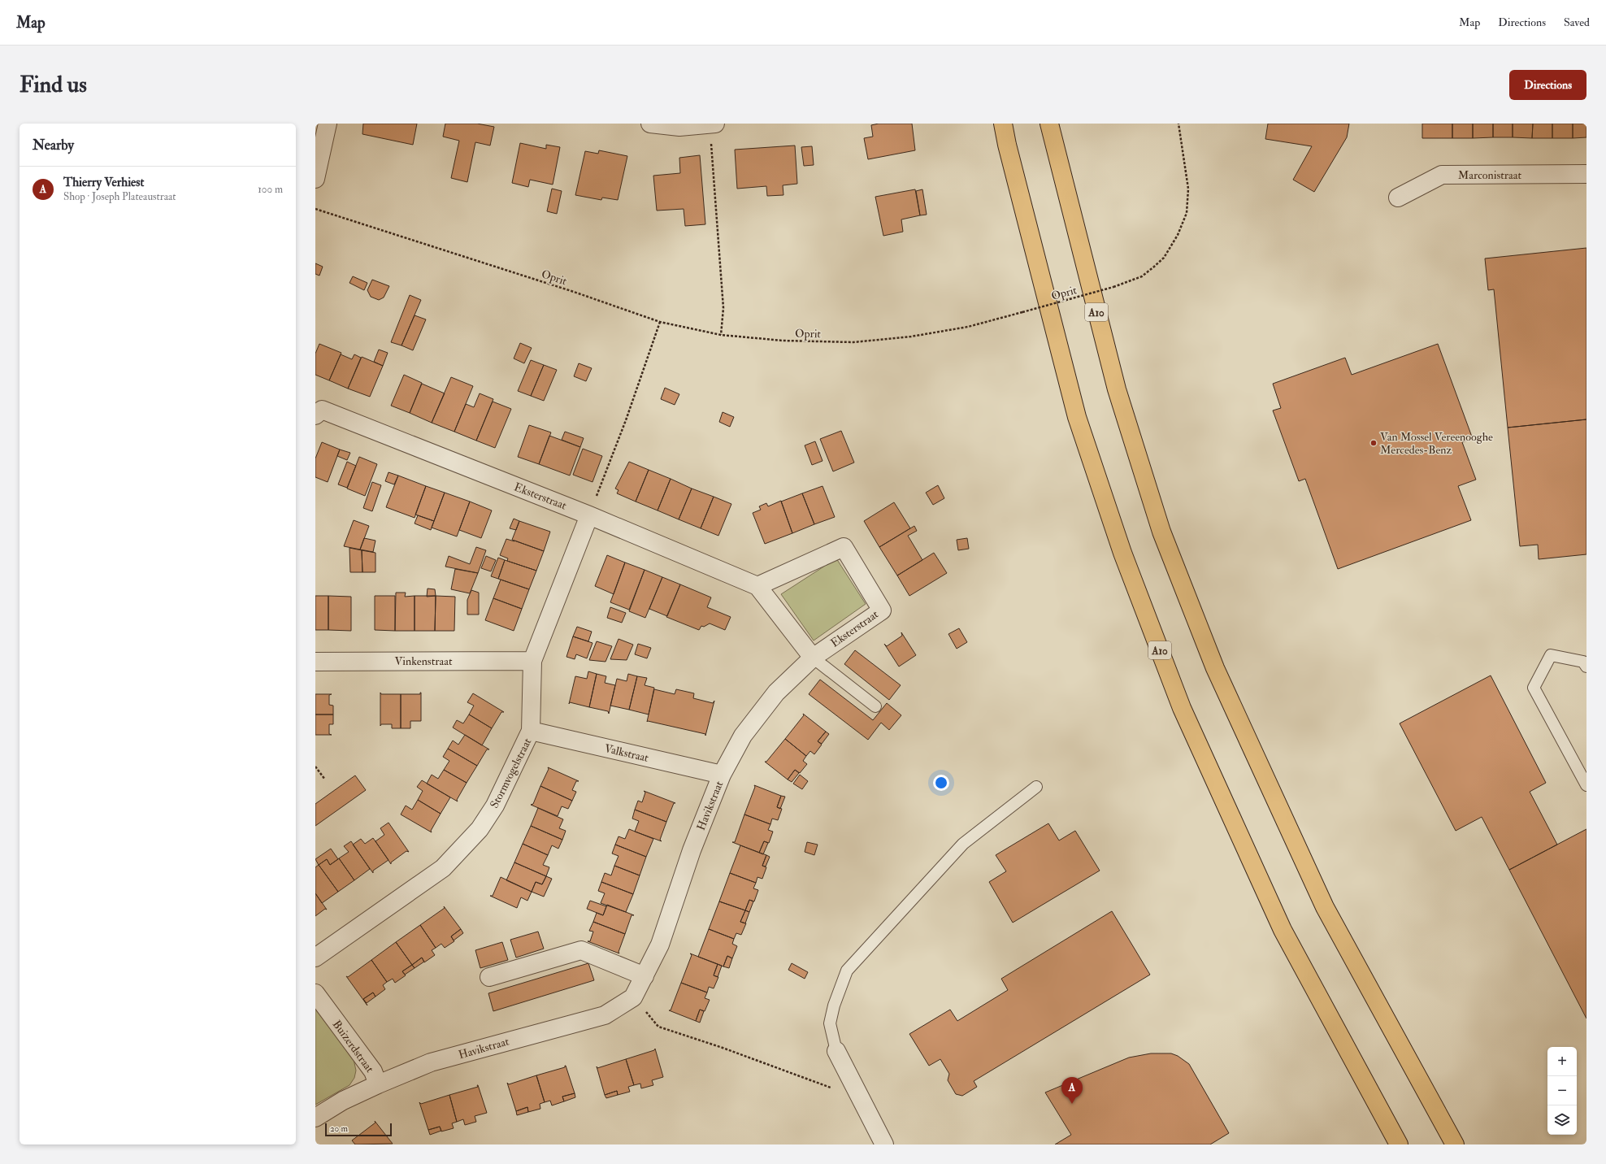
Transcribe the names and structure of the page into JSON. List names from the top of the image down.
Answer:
{
  "streets": {
    "highway": ["A10"],
    "street": [
      "Marconistraat",
      "Eksterstraat",
      "Vinkenstraat",
      "Valkstraat",
      "Stormvogelstraat",
      "Havikstraat",
      "Buizerdstraat"
    ],
    "path": ["Oprit"]
  },
  "crossings": [
    ["Eksterstraat", "Stormvogelstraat"],
    ["Eksterstraat", "Havikstraat"],
    ["Vinkenstraat", "Stormvogelstraat"],
    ["Valkstraat", "Stormvogelstraat"],
    ["Valkstraat", "Havikstraat"],
    ["Havikstraat", "Buizerdstraat"]
  ],
  "places": ["Van Mossel Vereenooghe Mercedes-Benz"],
  "scale_bar": "20 m",
  "page": {
    "header": "Map",
    "nav": ["Map", "Directions", "Saved"],
    "buttons": "Directions",
    "title": "Find us",
    "heading": "Nearby",
    "list": [
      {
        "mark": "A",
        "name": "Thierry Verhiest",
        "note": "Shop · Joseph Plateaustraat",
        "value": "100 m"
      }
    ],
    "map_buttons": ["+", "−"],
    "pins": "A",
    "scale": "20 m"
  }
}
